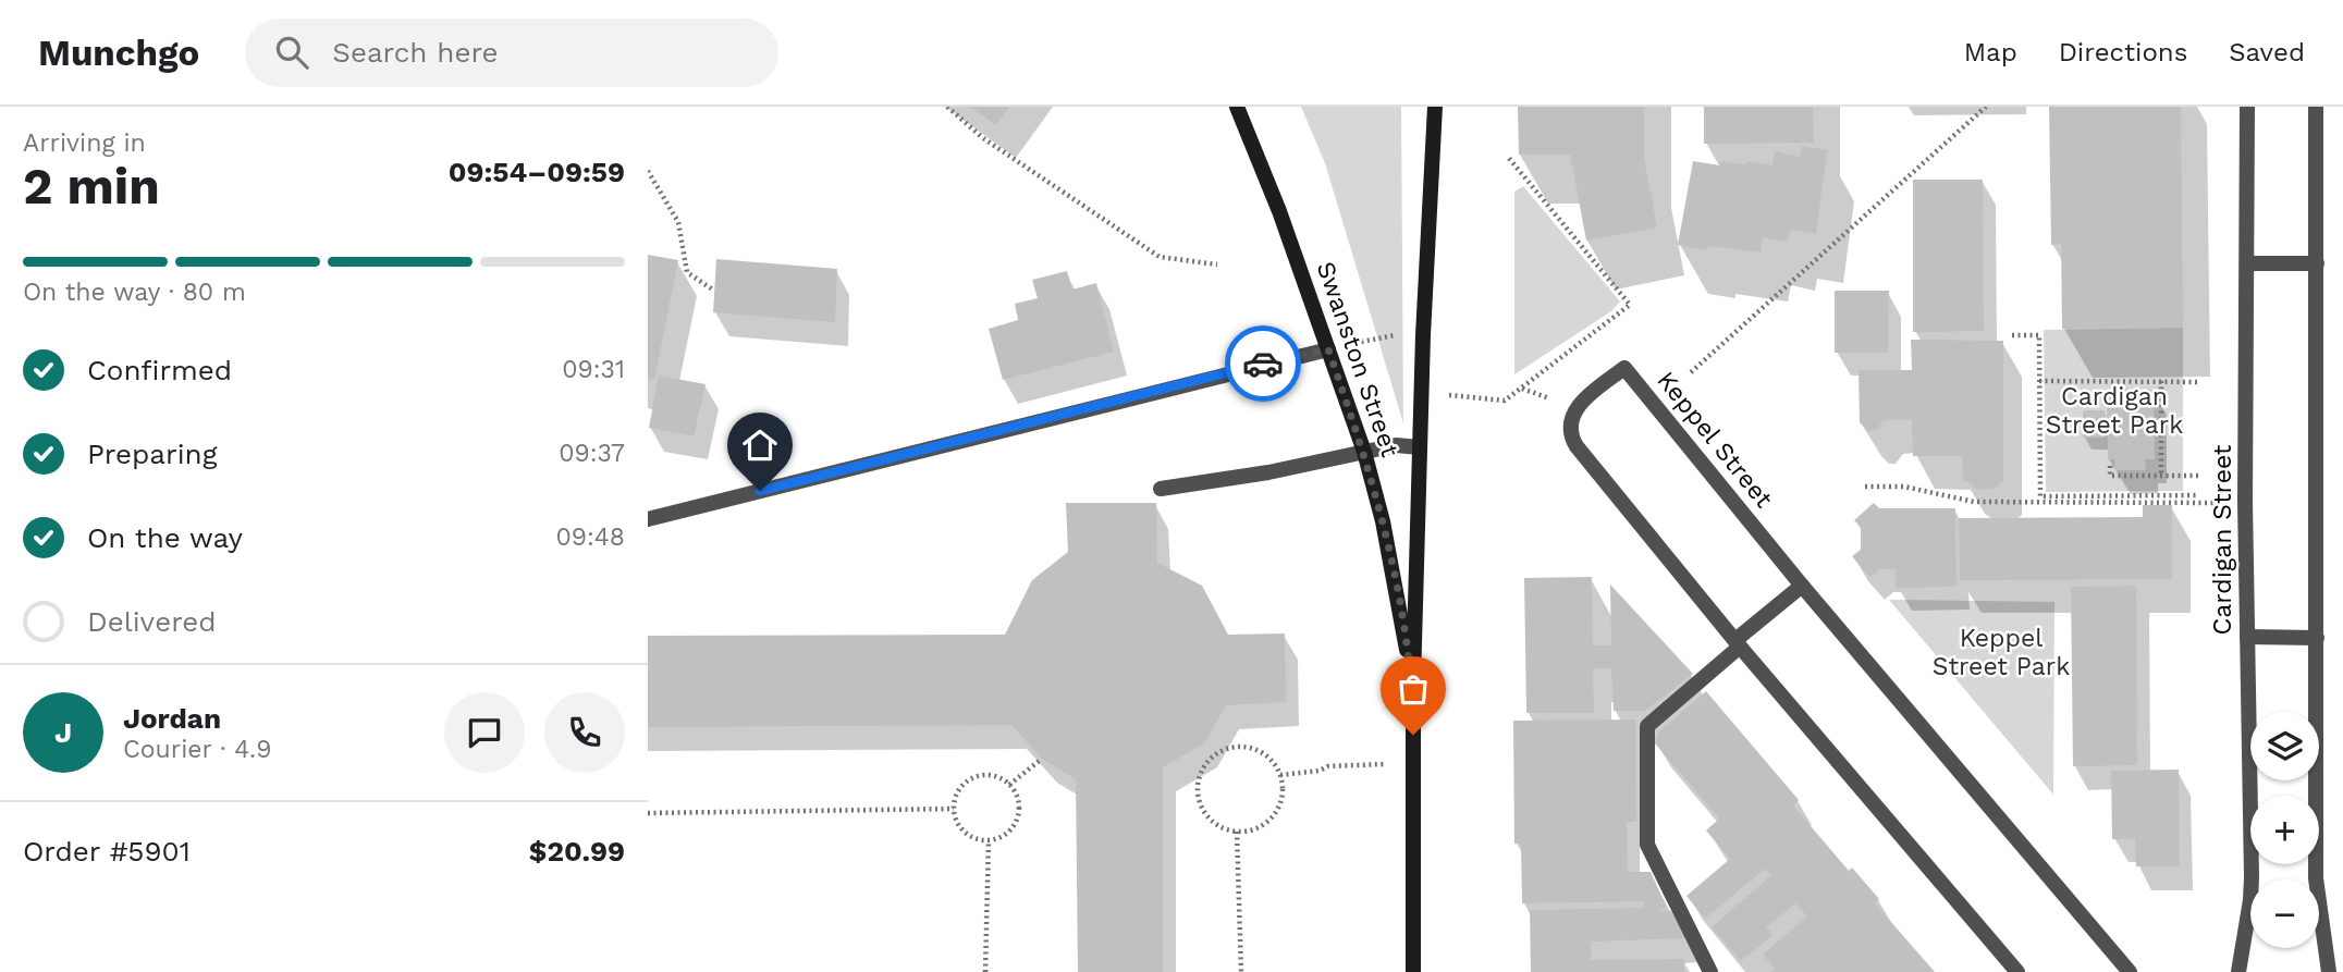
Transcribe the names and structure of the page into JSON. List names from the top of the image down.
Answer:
{
  "streets": {
    "main road": ["Swanston Street"],
    "street": ["Keppel Street", "Cardigan Street"]
  },
  "parks": ["Cardigan Street Park", "Keppel Street Park"],
  "page": {
    "header": "Munchgo",
    "search": "Search here",
    "nav": ["Map", "Directions", "Saved"],
    "heading": ["2 min", "Arriving in", "09:54–09:59"],
    "panel": [
      "Jordan",
      "Courier · 4.9",
      "Order #5901",
      "$20.99"
    ],
    "bar": "On the way · 80 m",
    "list": [
      ["Confirmed", "09:31"],
      ["Preparing", "09:37"],
      ["On the way", "09:48"],
      "Delivered"
    ],
    "round": "J",
    "map_buttons": ["+", "−"]
  }
}
